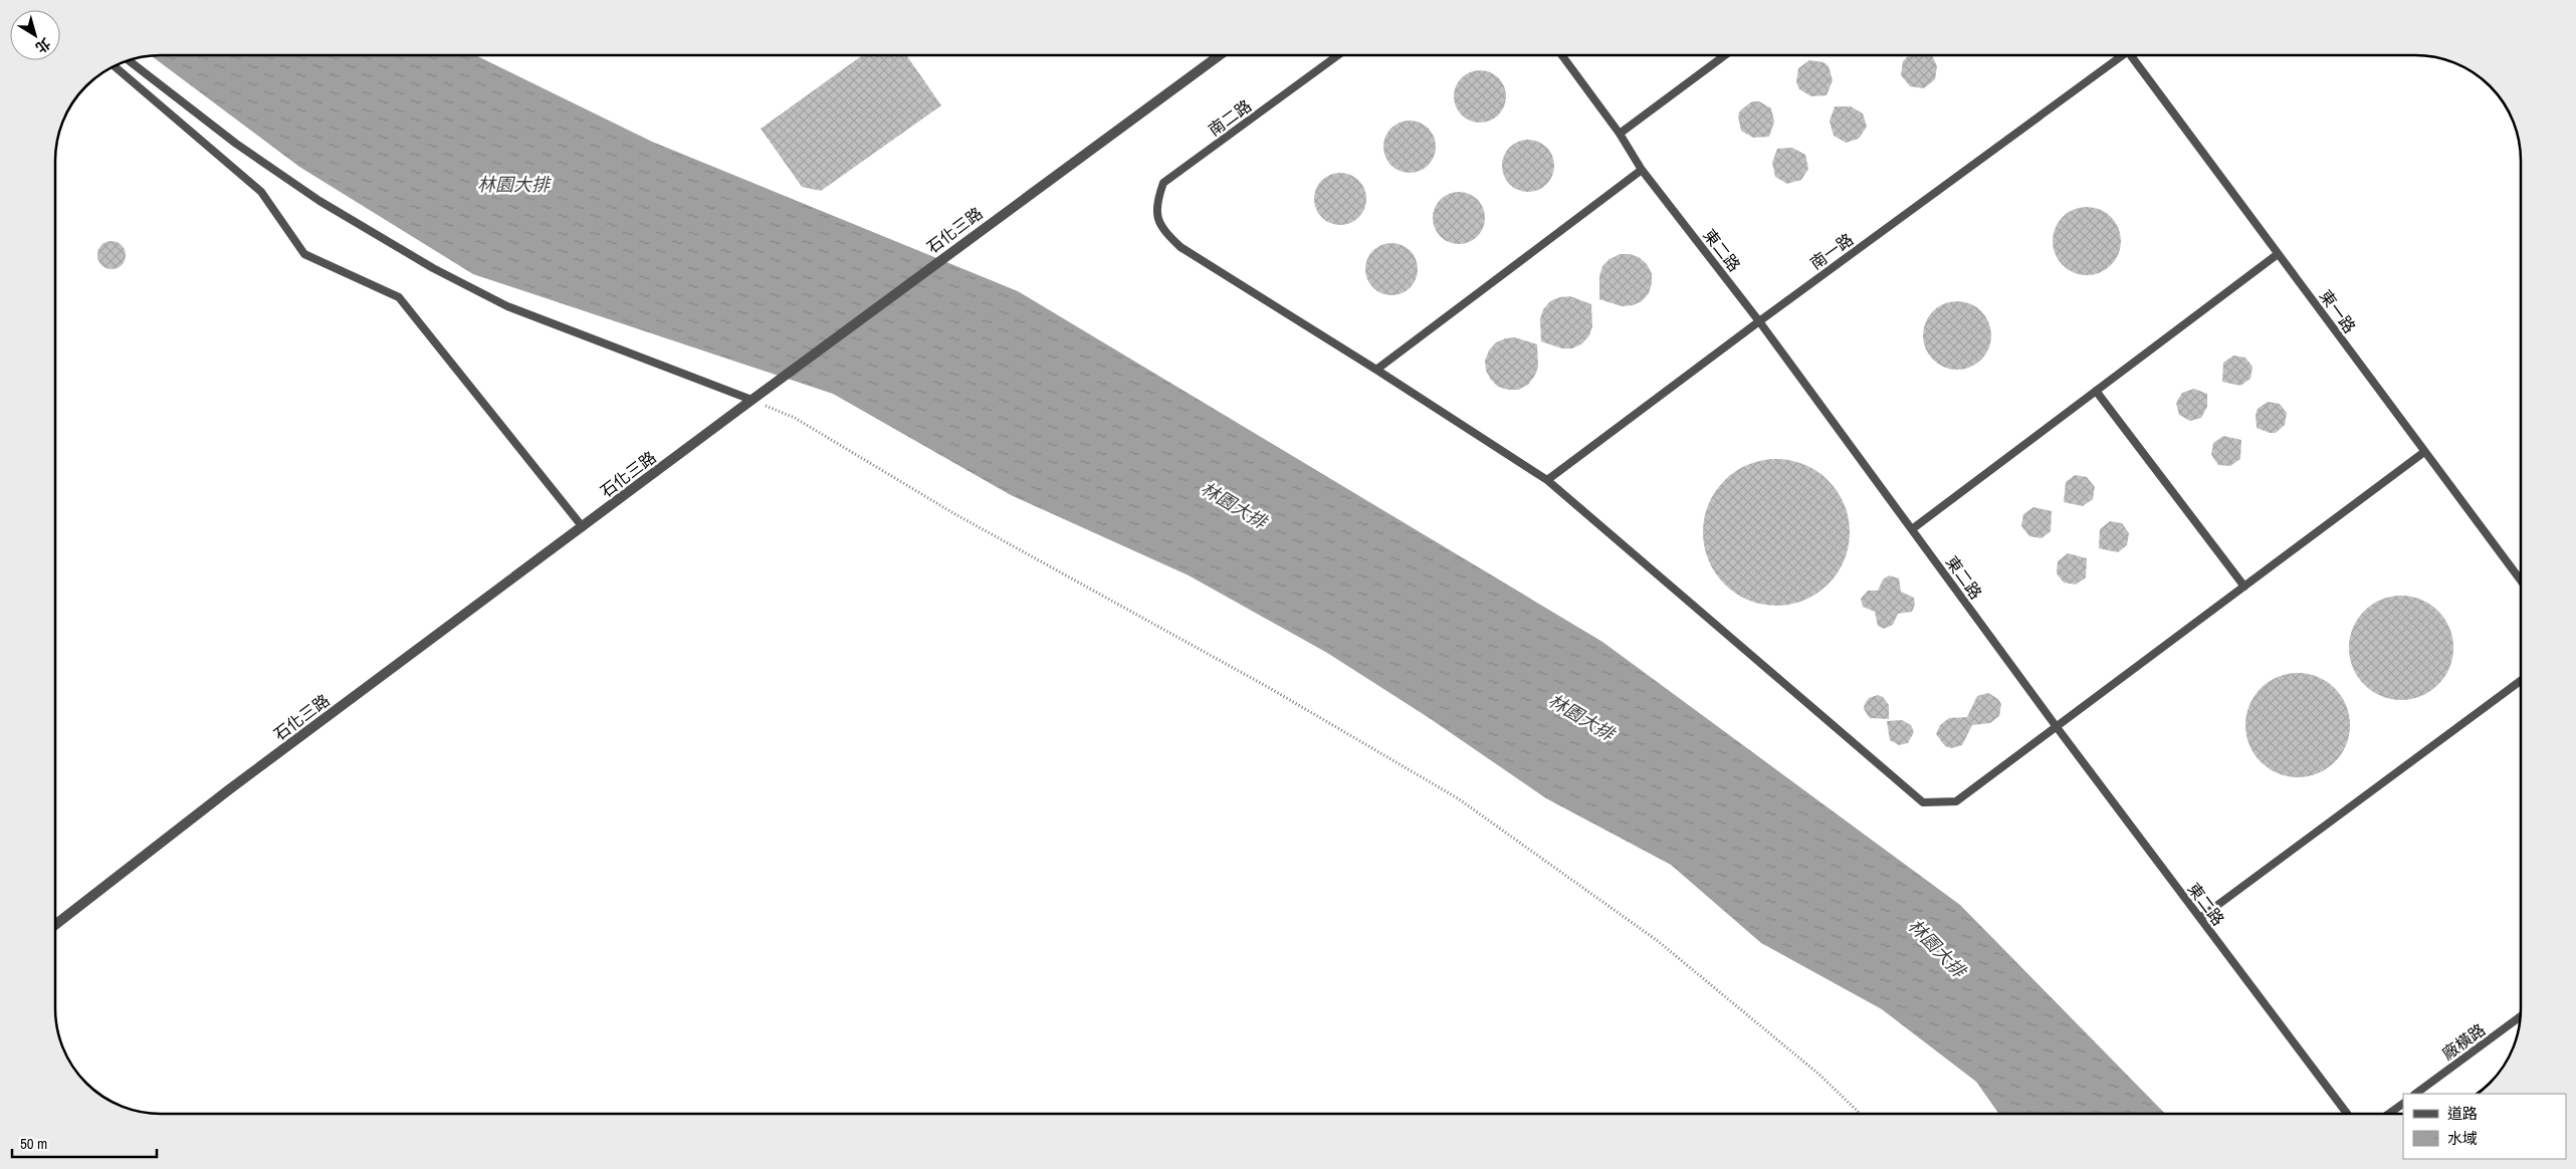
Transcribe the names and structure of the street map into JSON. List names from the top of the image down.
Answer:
{
  "streets": {
    "street": ["石化三路"],
    "lane": [
      "南二路",
      "東二路",
      "南一路",
      "東一路",
      "廠橫路"
    ]
  },
  "crossings": [
    ["東二路", "南一路"]
  ],
  "water": ["林園大排"],
  "legend": ["道路", "水域"],
  "scale_bar": "50 m",
  "north": "bottom right"
}
